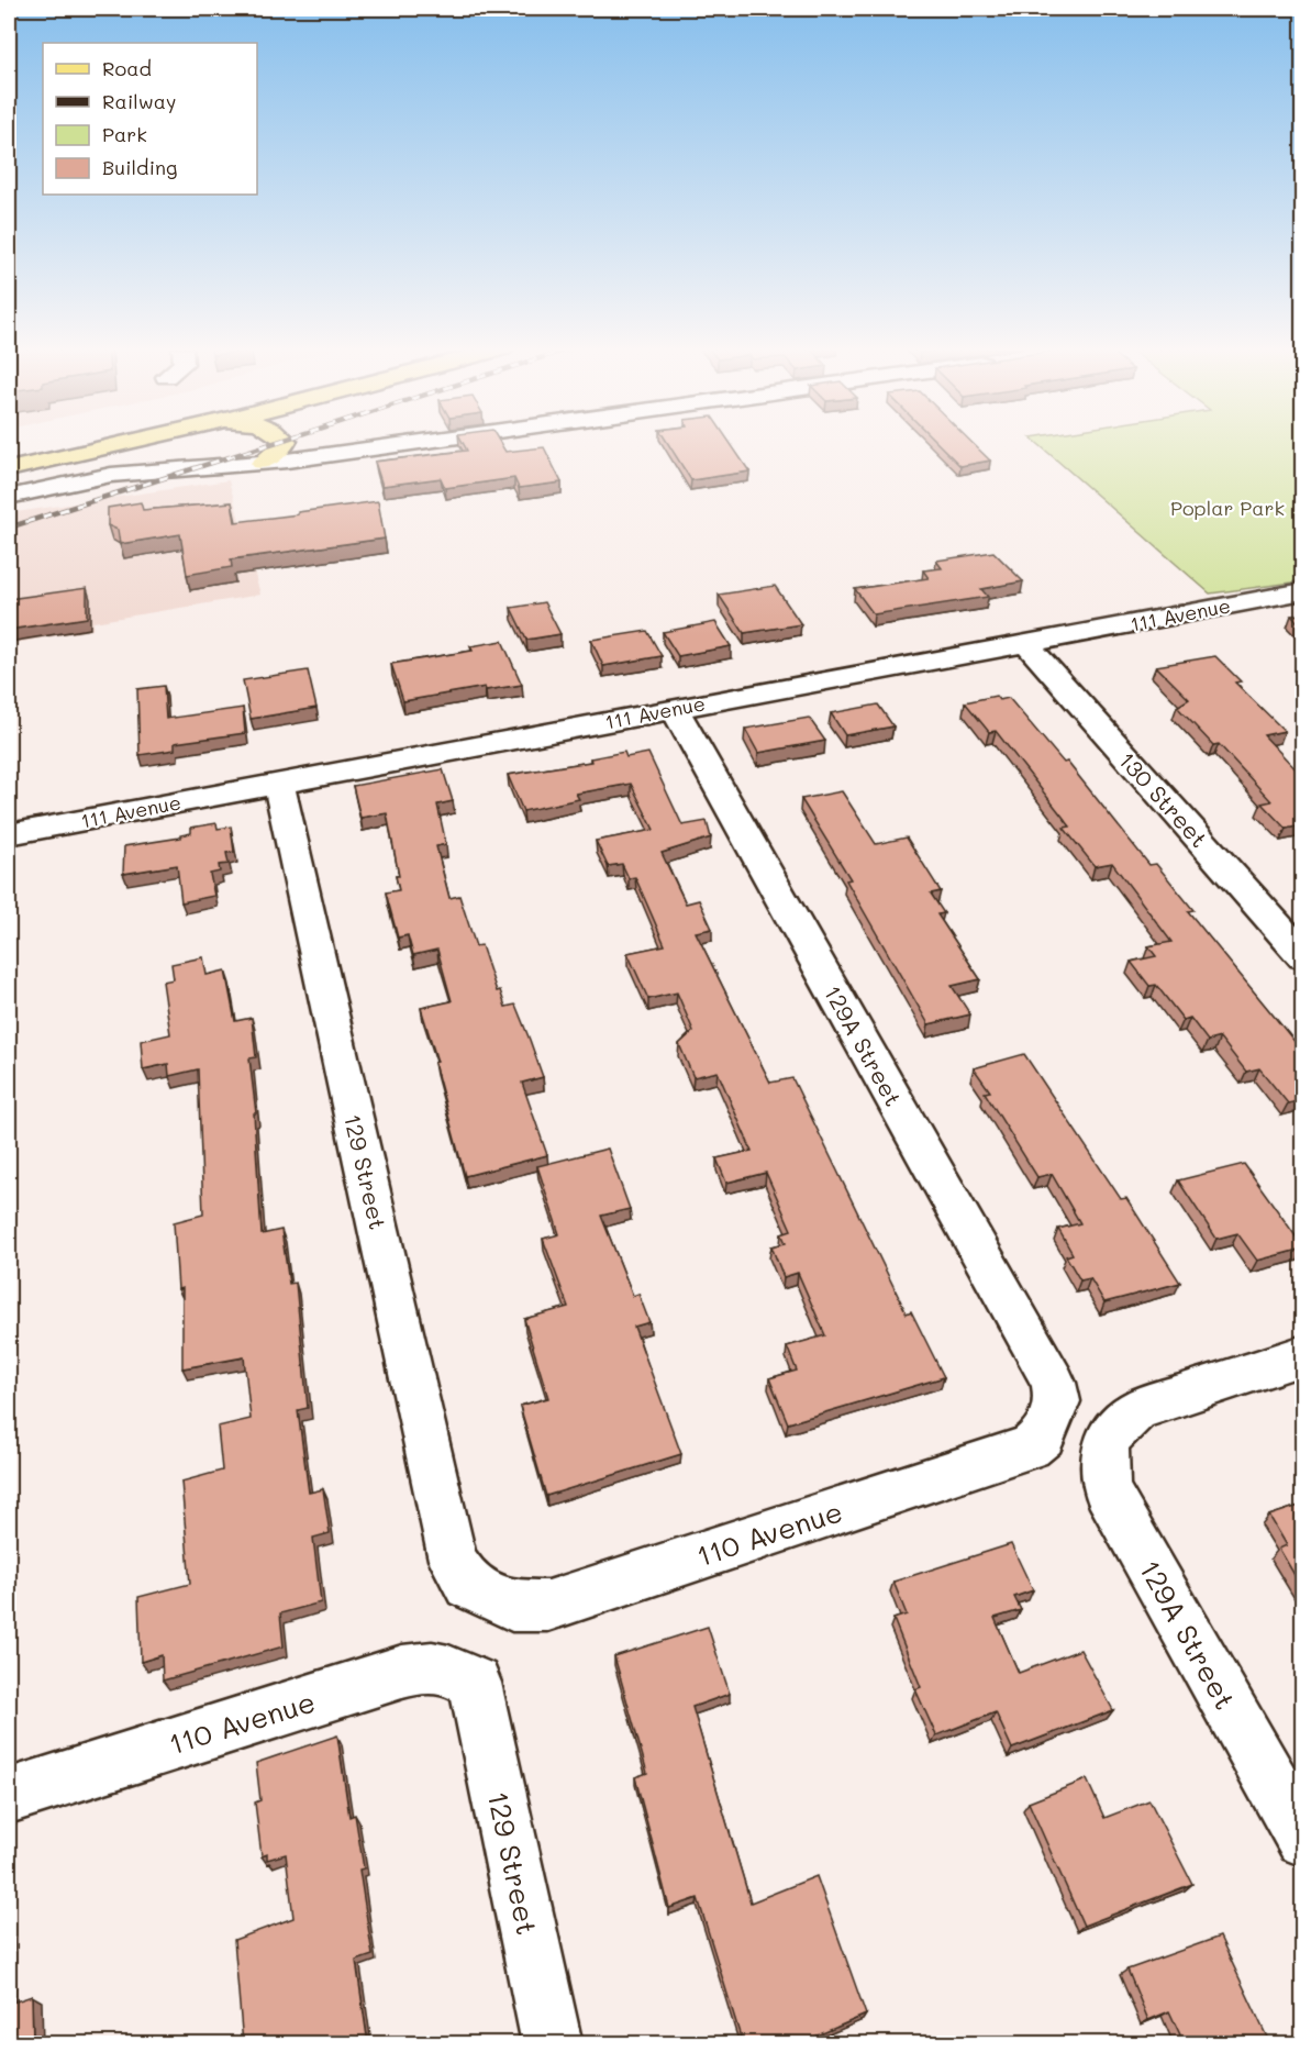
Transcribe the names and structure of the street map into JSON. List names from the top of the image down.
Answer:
{
  "streets": {
    "street": [
      "111 Avenue",
      "130 Street",
      "129A Street",
      "129 Street",
      "110 Avenue"
    ]
  },
  "crossings": [
    ["111 Avenue", "130 Street"],
    ["111 Avenue", "129A Street"],
    ["111 Avenue", "129 Street"],
    ["129A Street", "110 Avenue"],
    ["129 Street", "110 Avenue"]
  ],
  "parks": ["Poplar Park"],
  "legend": [
    "Road",
    "Railway",
    "Park",
    "Building"
  ]
}
